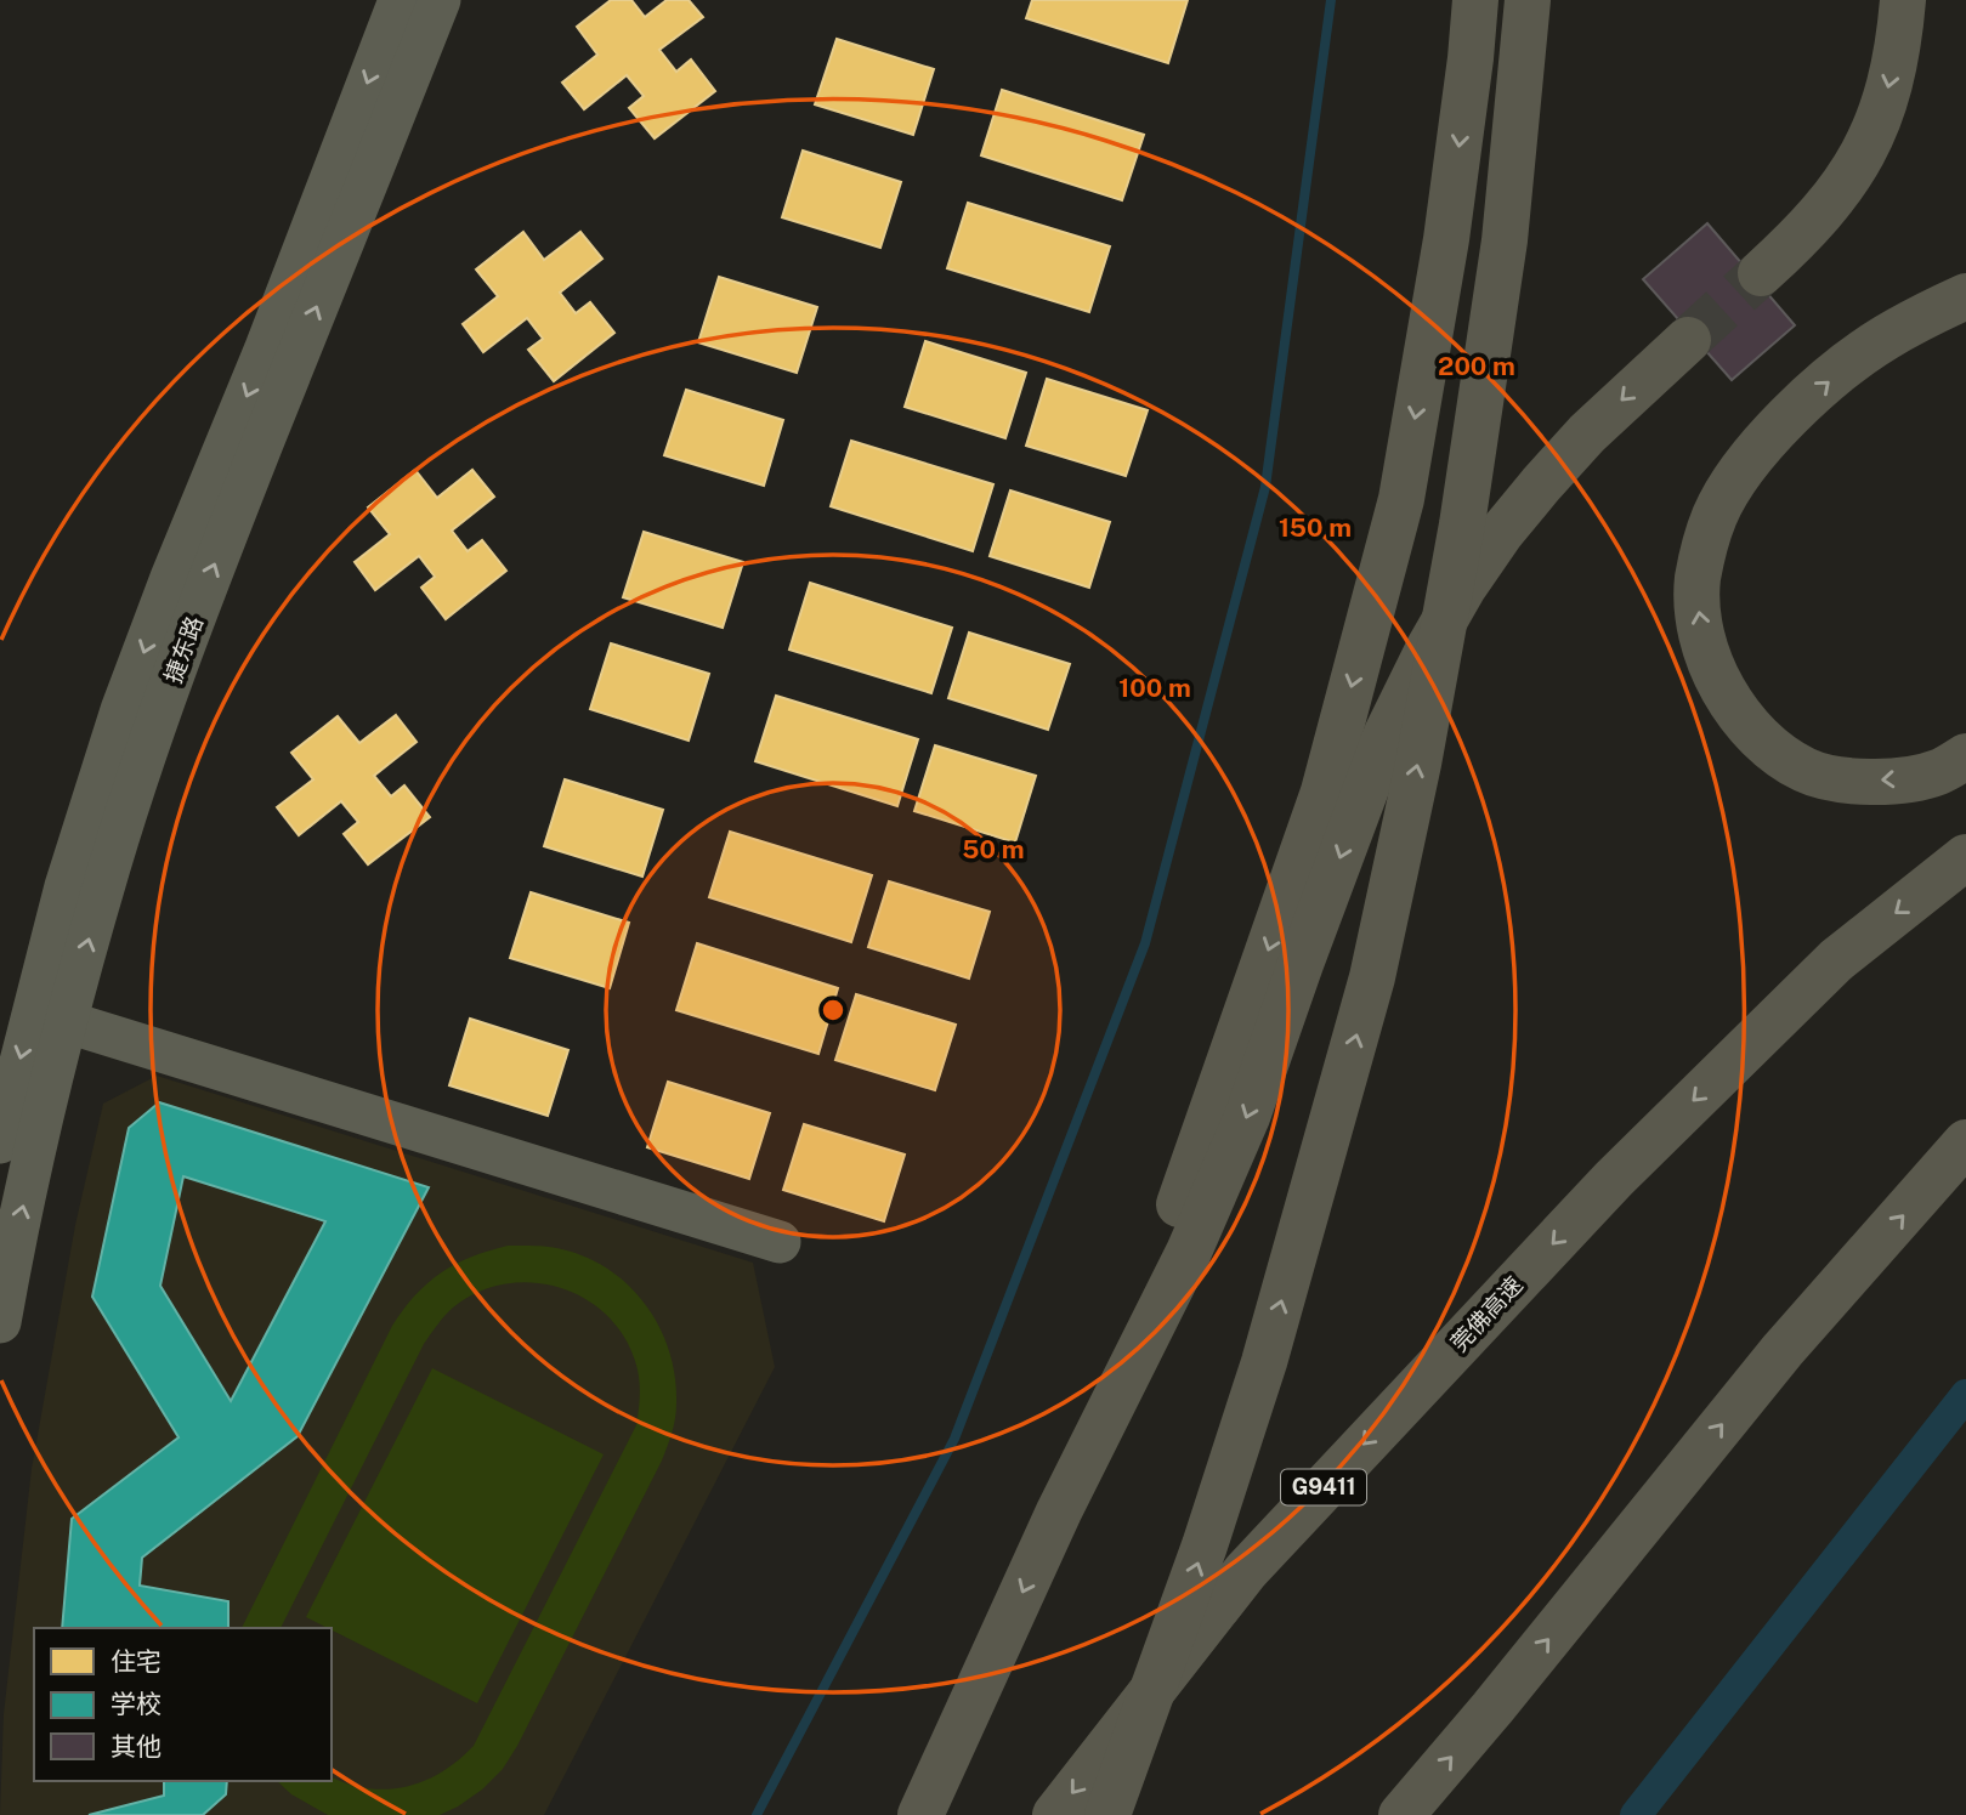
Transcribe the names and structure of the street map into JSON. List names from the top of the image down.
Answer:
{
  "streets": {
    "highway": ["莞佛高速", "G9411"],
    "street": ["捷东路"]
  },
  "legend": ["住宅", "学校", "其他"],
  "rings": [
    "200 m",
    "150 m",
    "100 m",
    "50 m"
  ]
}
